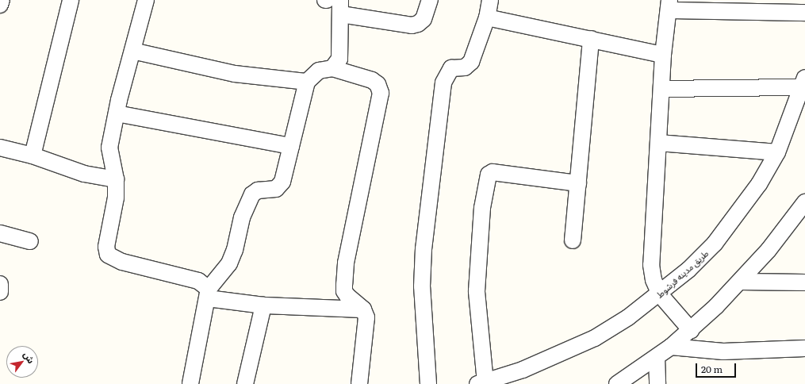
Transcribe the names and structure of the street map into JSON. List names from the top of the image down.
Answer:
{
  "streets": {
    "street": ["طريق مدينه فرشوط"]
  },
  "scale_bar": "20 m",
  "north": "top right"
}
